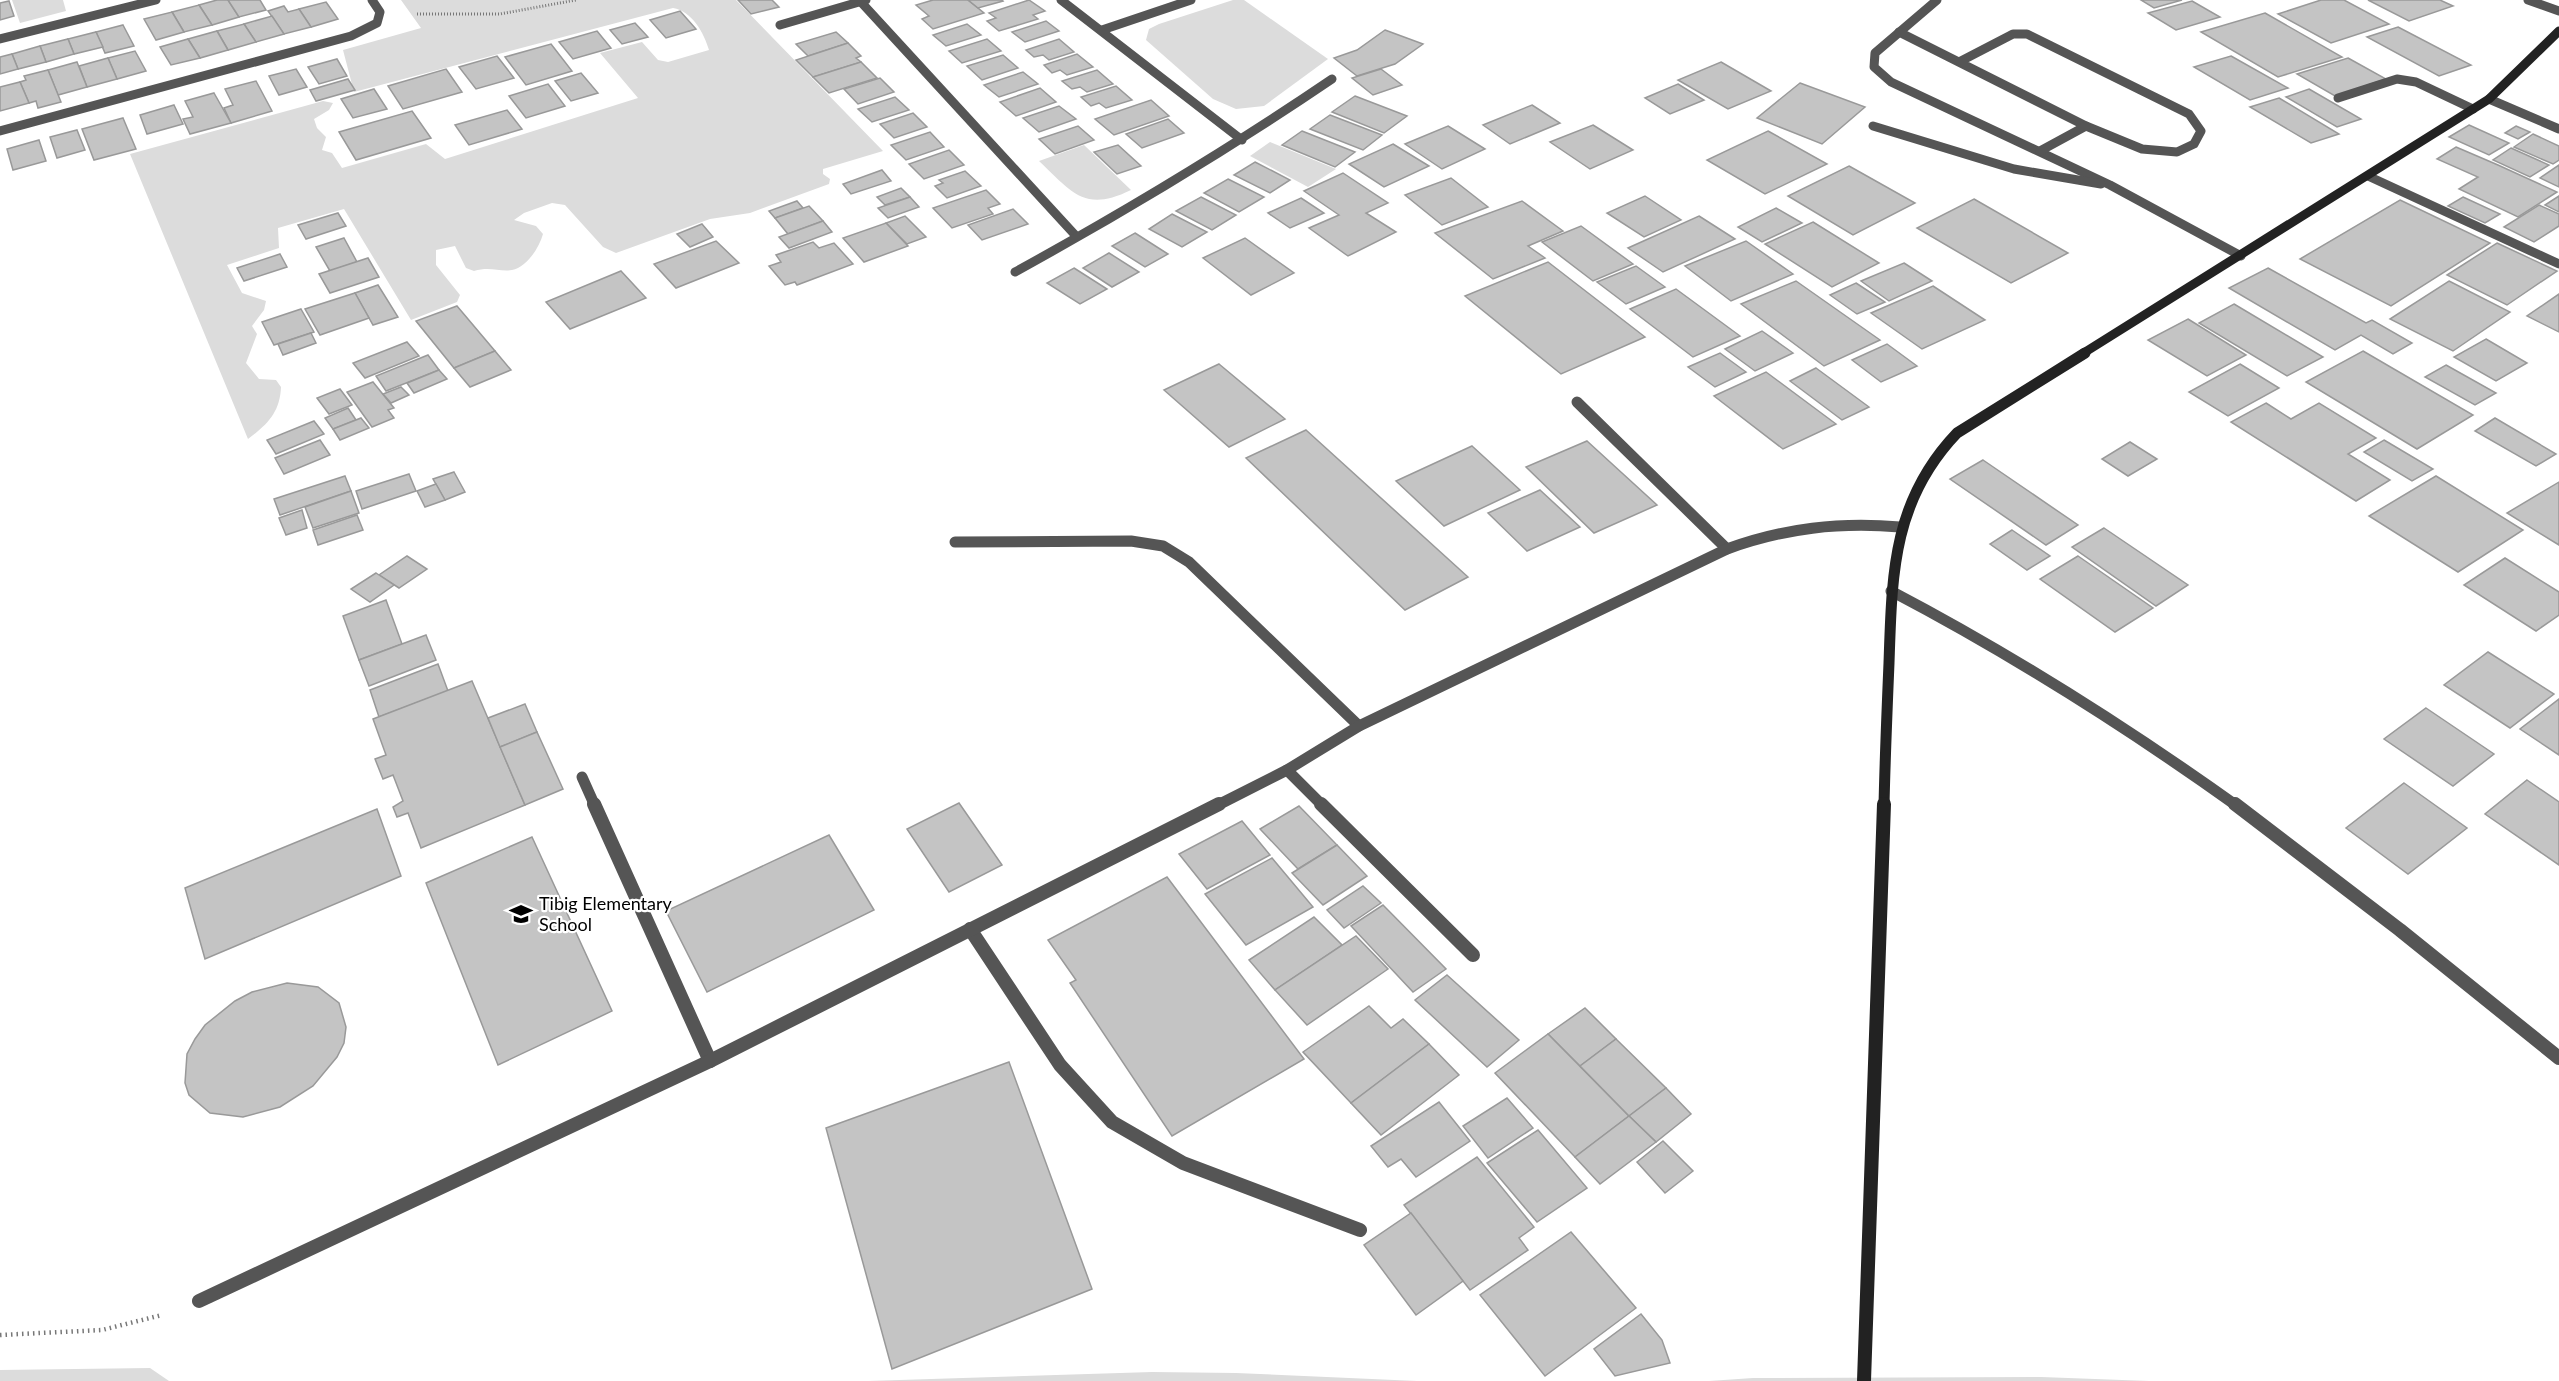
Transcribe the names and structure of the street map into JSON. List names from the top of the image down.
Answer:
{
  "places": {
    "school or university": ["Tibig Elementary School"]
  }
}
